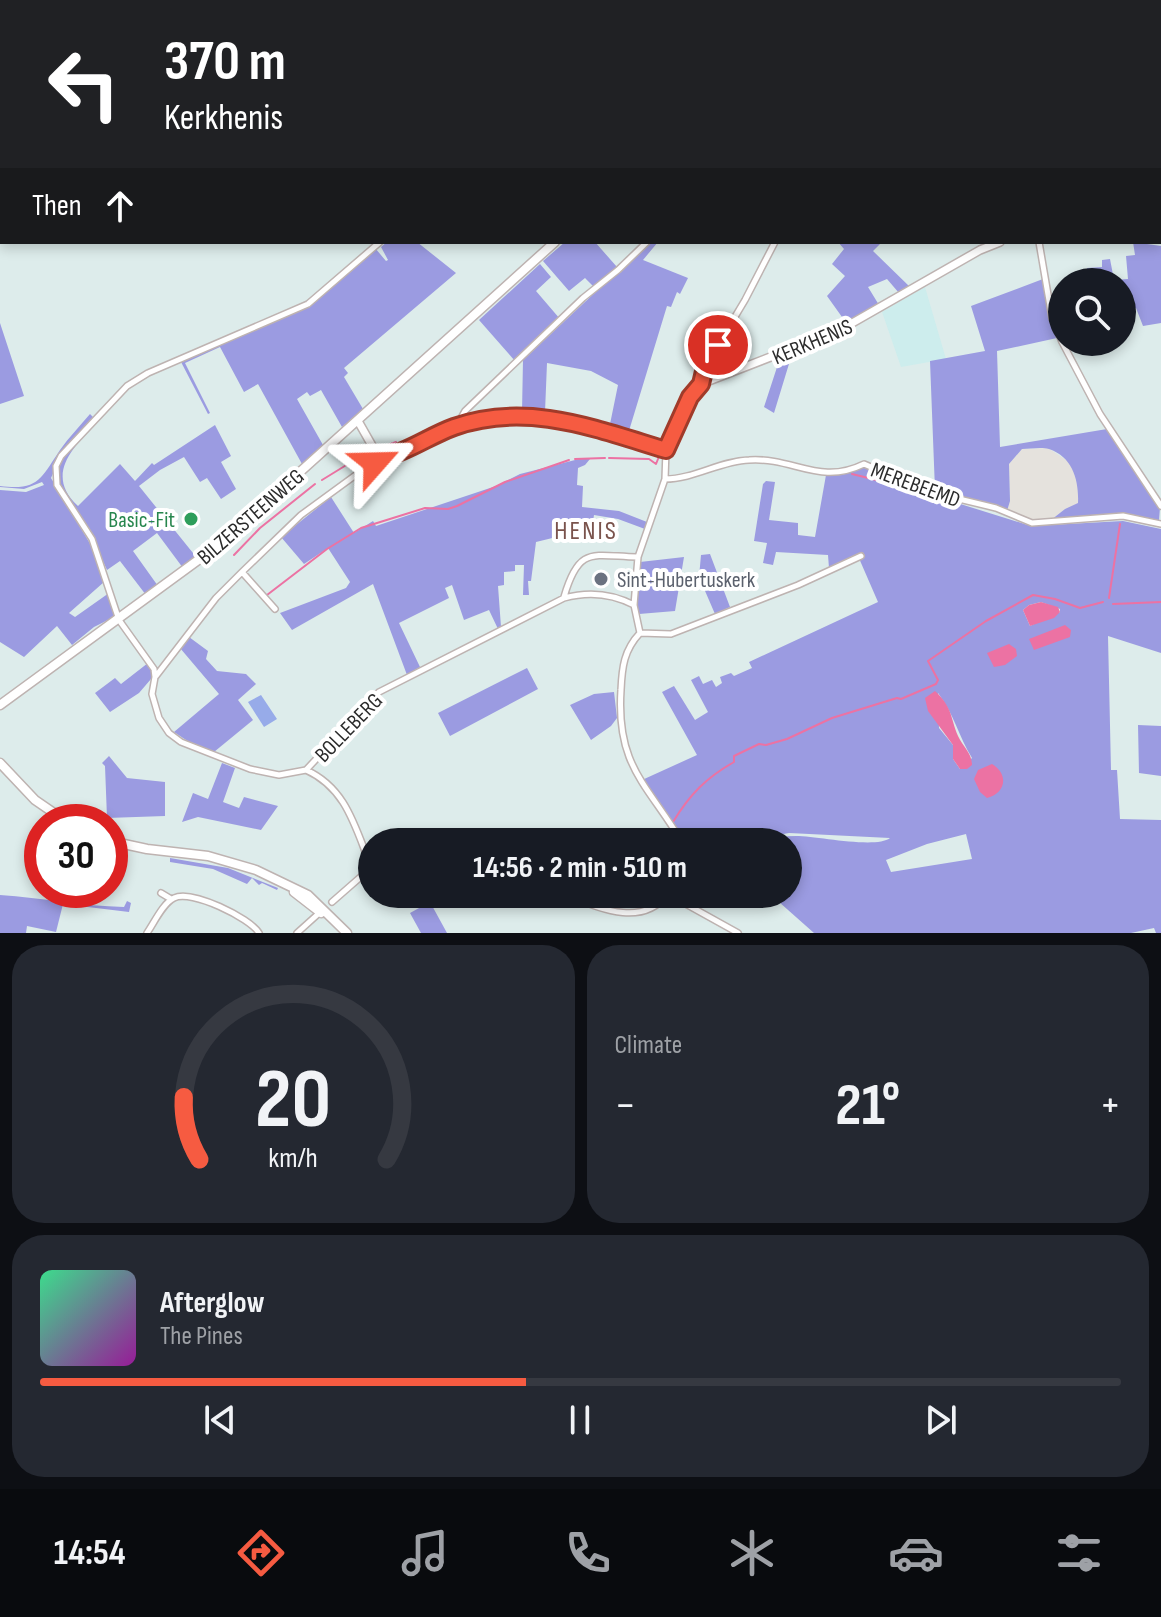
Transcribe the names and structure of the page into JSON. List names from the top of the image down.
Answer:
{
  "streets": {
    "main road": ["BILZERSTEENWEG"],
    "street": ["KERKHENIS", "MEREBEEMD", "BOLLEBERG"]
  },
  "districts": ["HENIS"],
  "places": ["Basic-Fit", "Sint-Hubertuskerk"],
  "page": {
    "turn": ["370 m", "Kerkhenis"],
    "then": "Then",
    "limit": "30",
    "trip": "14:56 · 2 min · 510 m",
    "tile": "Climate",
    "heat": ["−", "21°", "+"],
    "song": ["Afterglow", "The Pines"],
    "tabs": "14:54",
    "gauge": ["20", "km/h"]
  }
}
